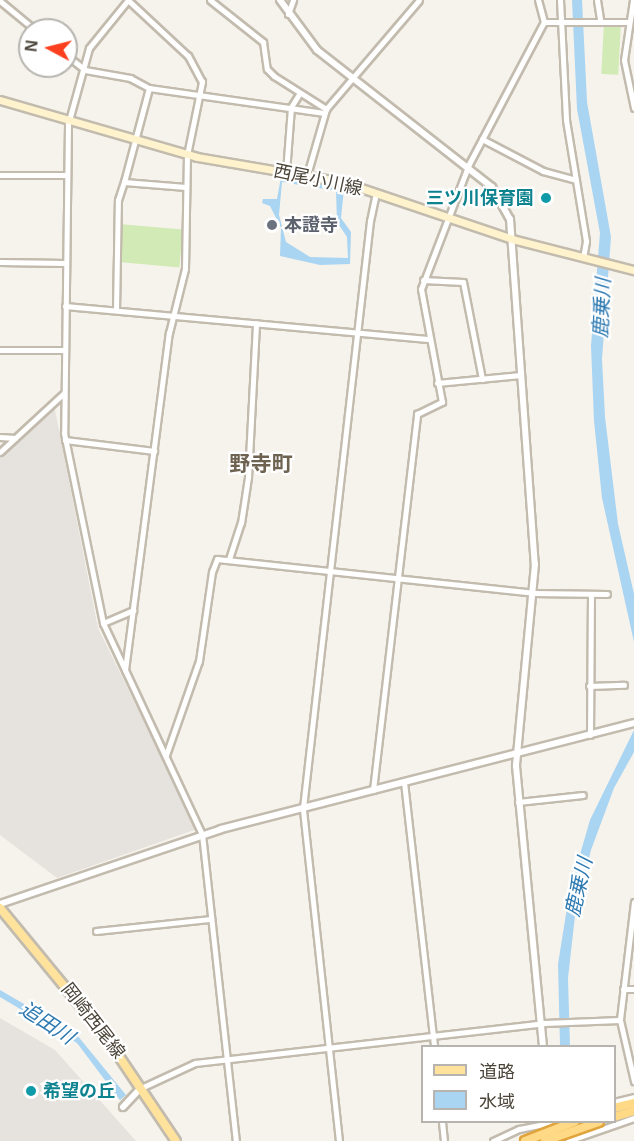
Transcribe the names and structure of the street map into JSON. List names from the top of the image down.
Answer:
{
  "streets": {
    "main road": ["西尾小川線", "岡崎西尾線"]
  },
  "districts": ["野寺町"],
  "water": ["鹿乗川", "追田川"],
  "places": ["三ツ川保育園", "本證寺", "希望の丘"],
  "legend": ["道路", "水域"],
  "north": "left"
}
